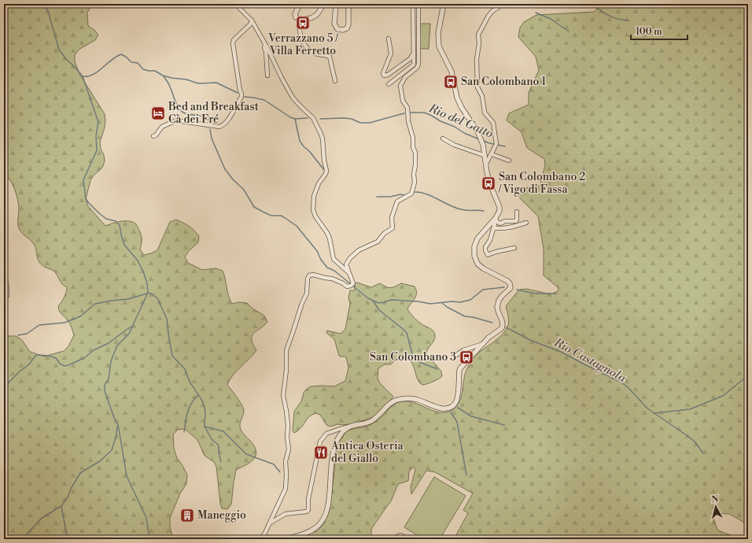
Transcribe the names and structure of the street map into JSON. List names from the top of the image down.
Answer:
{
  "water": ["Rio del Gatto", "Rio Castagnola"],
  "places": {
    "bus stop": [
      "Verrazzano 5 / Villa Ferretto",
      "San Colombano 1",
      "San Colombano 2 / Vigo di Fassa",
      "San Colombano 3"
    ],
    "hotel": ["Bed and Breakfast Cà dei Fré"],
    "restaurant": ["Antica Osteria del Giallo"],
    "building": ["Maneggio"]
  },
  "scale_bar": "100 m",
  "north": "top"
}
